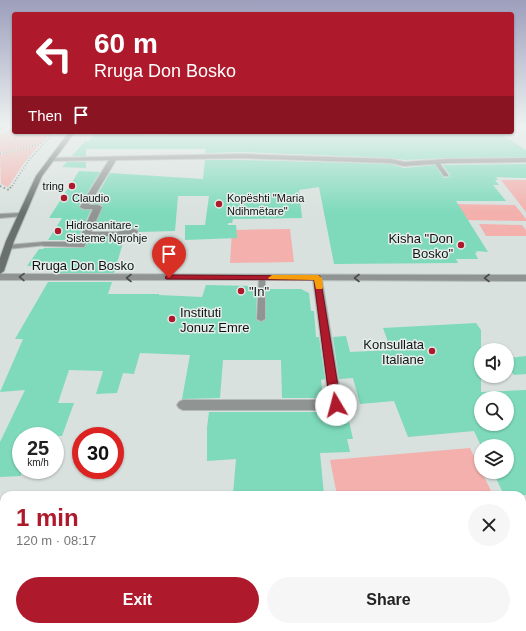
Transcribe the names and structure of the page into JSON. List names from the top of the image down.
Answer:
{
  "streets": {
    "street": ["Rruga Don Bosko"]
  },
  "one_way": ["Rruga Don Bosko"],
  "places": [
    "tring",
    "Claudio",
    "Kopështi \"Maria Ndihmëtare\"",
    "Hidrosanitare - Sisteme Ngrohje",
    "Kisha \"Don Bosko\"",
    "\"In\"",
    "Instituti Jonuz Emre",
    "Konsullata Italiane"
  ],
  "page": {
    "turn": ["60 m", "Rruga Don Bosko"],
    "then": "Then",
    "speed": "25 km/h",
    "limit": "30",
    "heading": ["1 min", "120 m · 08:17"],
    "buttons": ["Exit", "Share"]
  }
}
